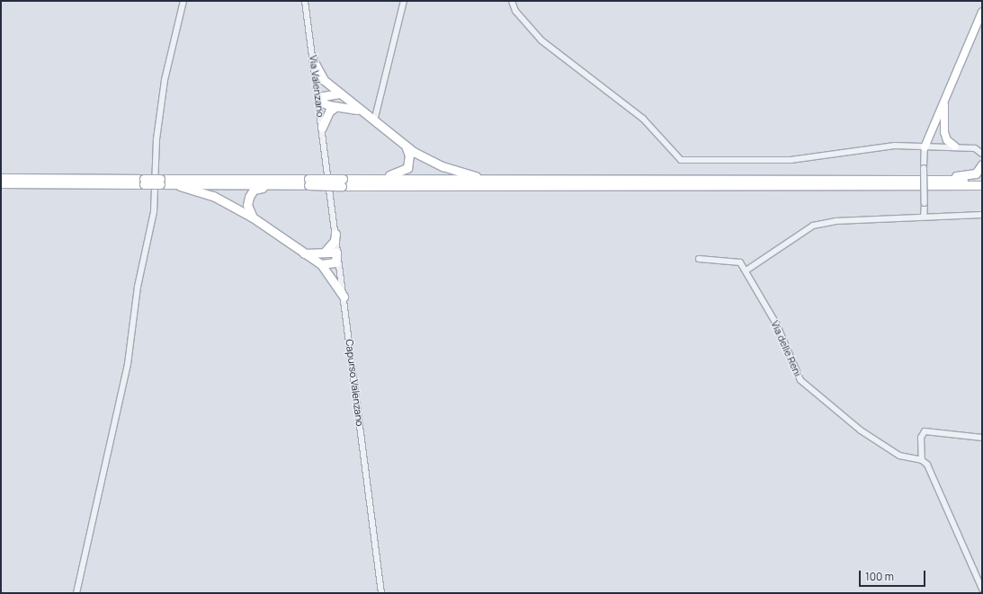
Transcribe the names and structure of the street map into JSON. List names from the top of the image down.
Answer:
{
  "streets": {
    "street": ["Via Valenzano", "Via delle Reni", "Capurso Valenzano"]
  },
  "crossings": [
    ["Via Valenzano", "Capurso Valenzano"]
  ],
  "scale_bar": "100 m"
}
